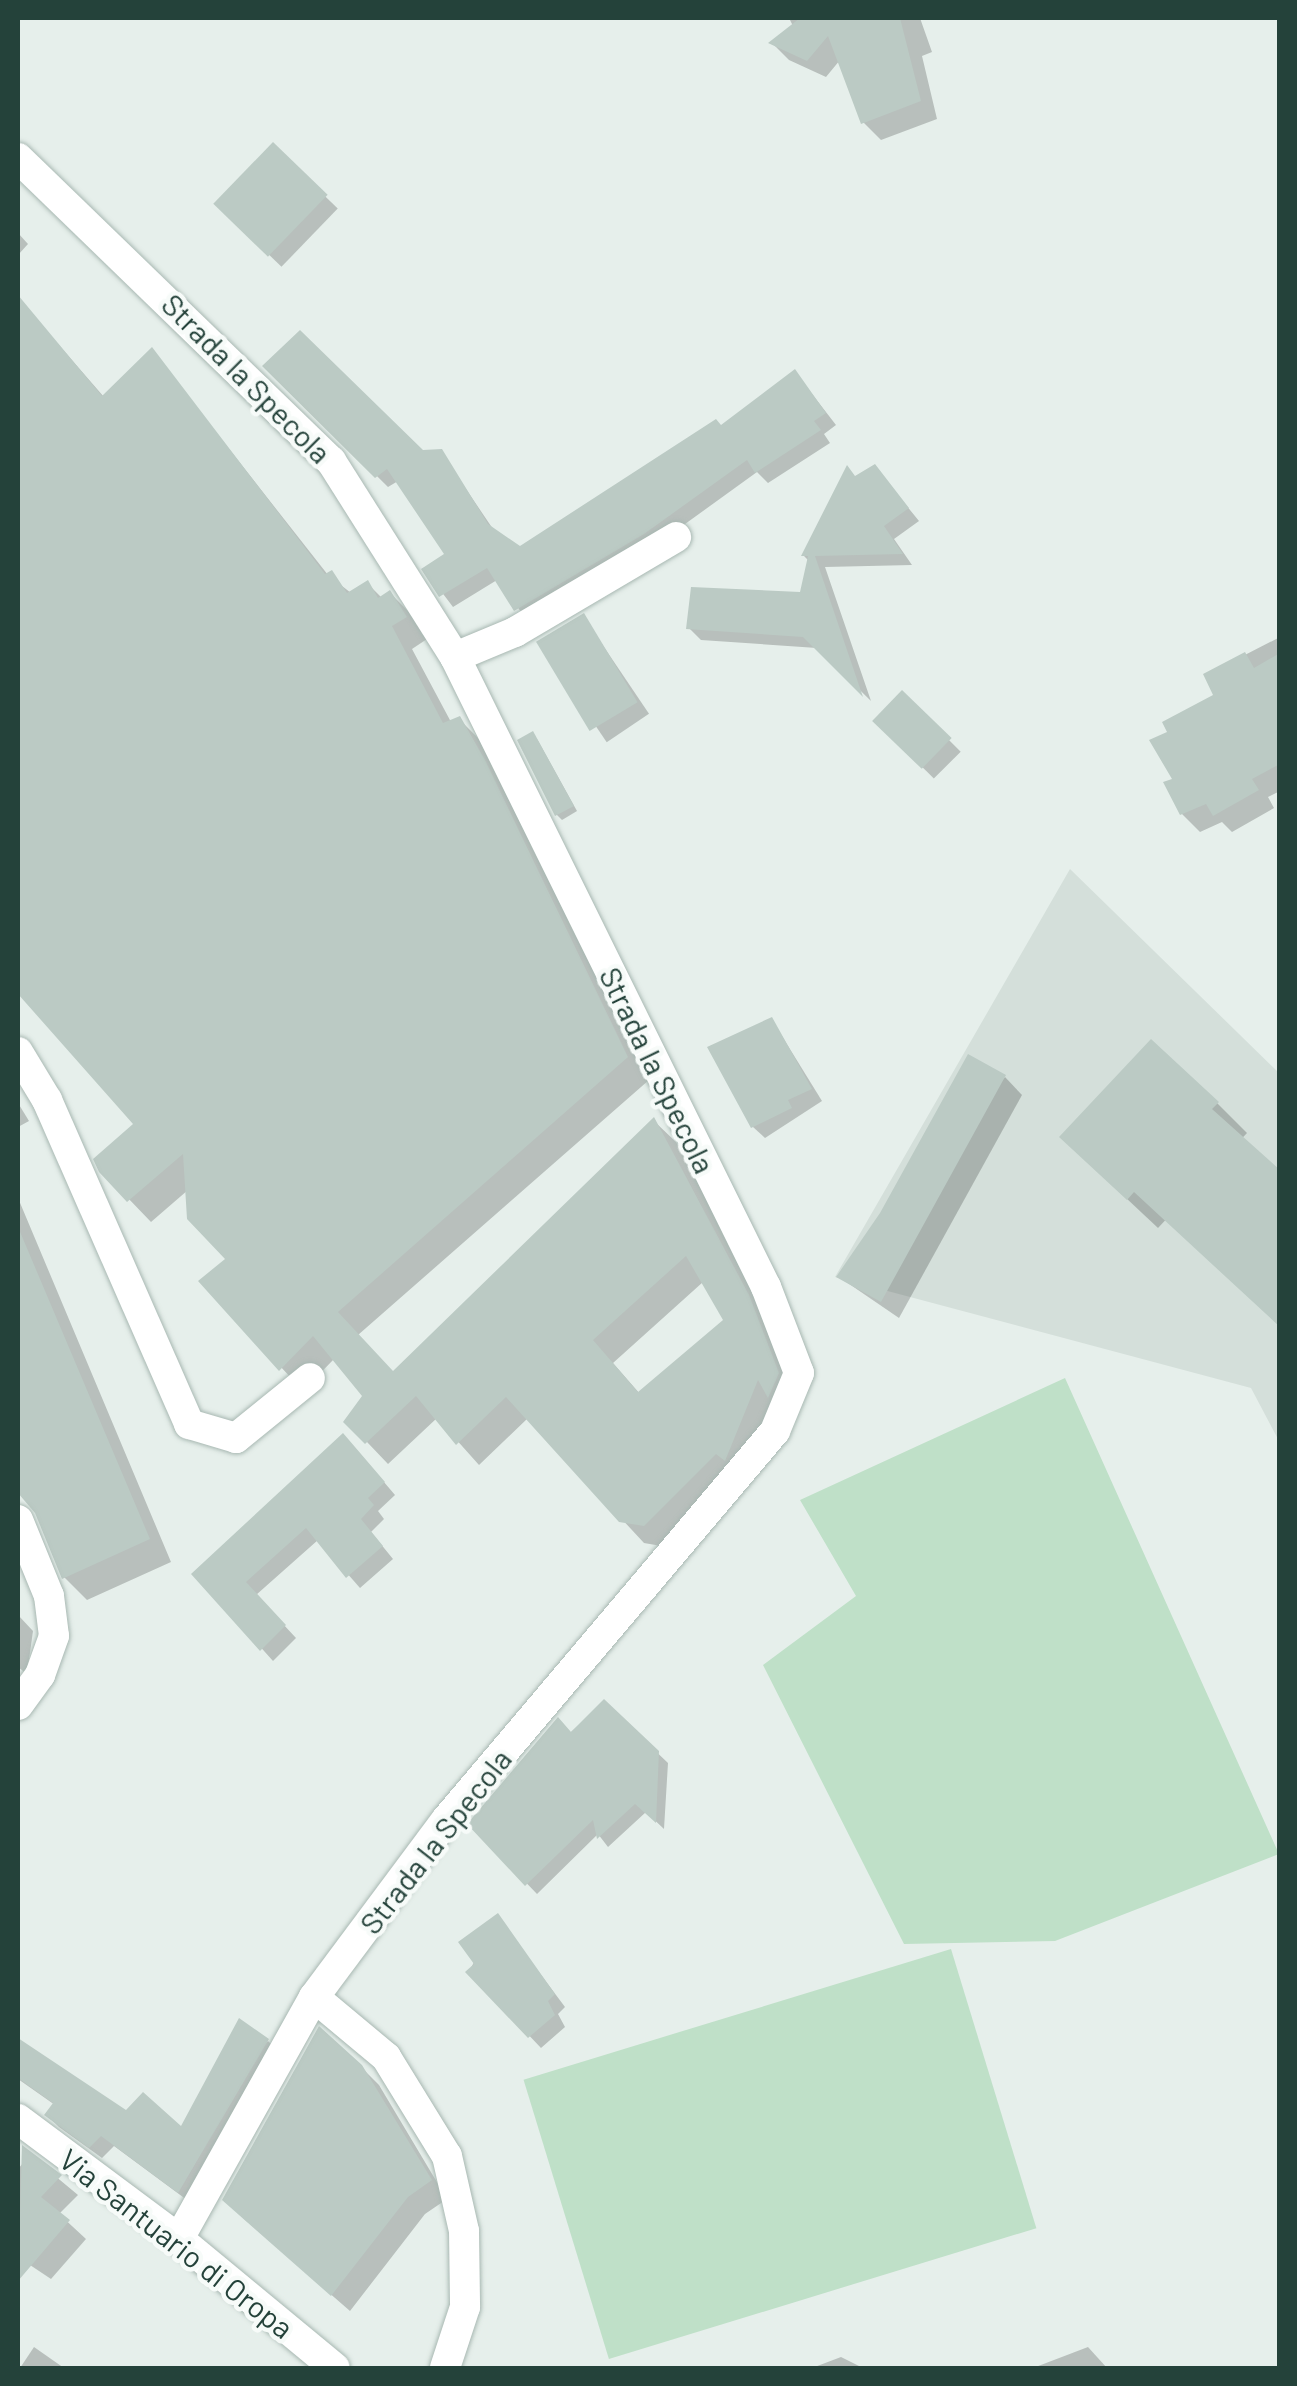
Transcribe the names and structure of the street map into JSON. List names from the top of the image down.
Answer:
{
  "streets": {
    "street": ["Strada la Specola", "Via Santuario di Oropa"]
  },
  "crossings": [
    ["Strada la Specola", "Via Santuario di Oropa"]
  ]
}
